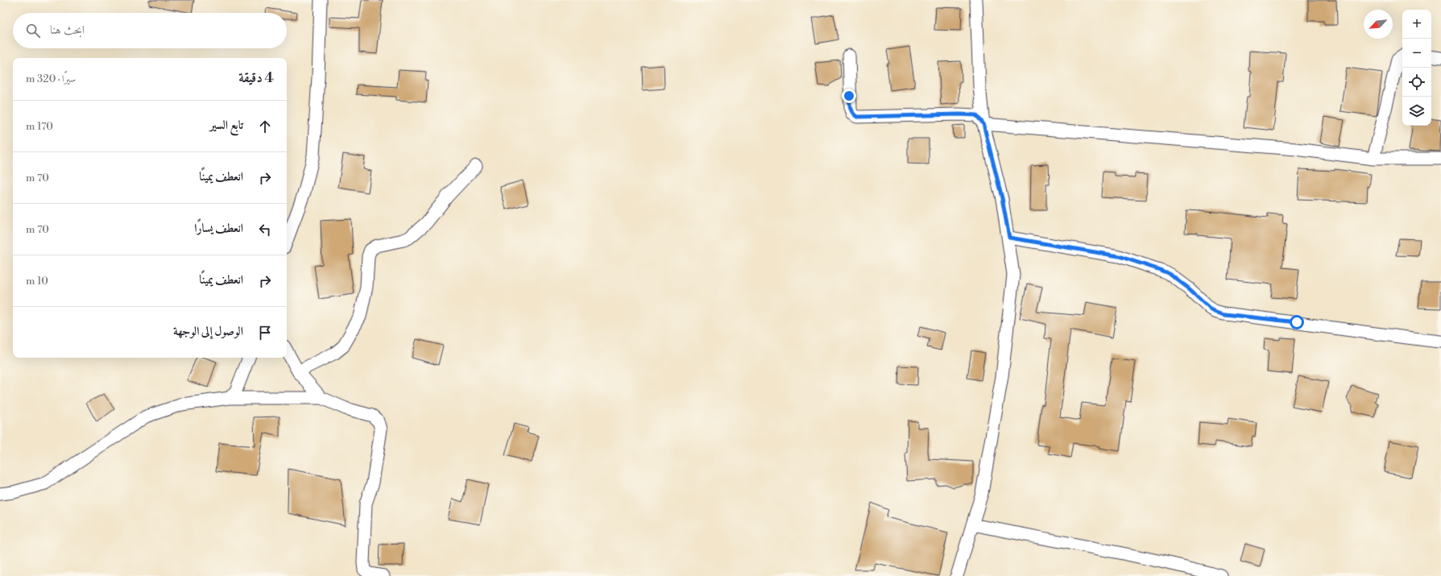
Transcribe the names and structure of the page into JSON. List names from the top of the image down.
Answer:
{
  "north": "bottom left",
  "page": {
    "map_buttons": ["+", "−"],
    "search": "ابحث هنا",
    "heading": ["4 دقيقة", "سيرًا · 320 m"],
    "list": [
      ["تابع السير", "170 m"],
      ["انعطف يمينًا", "70 m"],
      ["انعطف يسارًا", "70 m"],
      ["انعطف يمينًا", "10 m"],
      "الوصول إلى الوجهة"
    ]
  }
}
